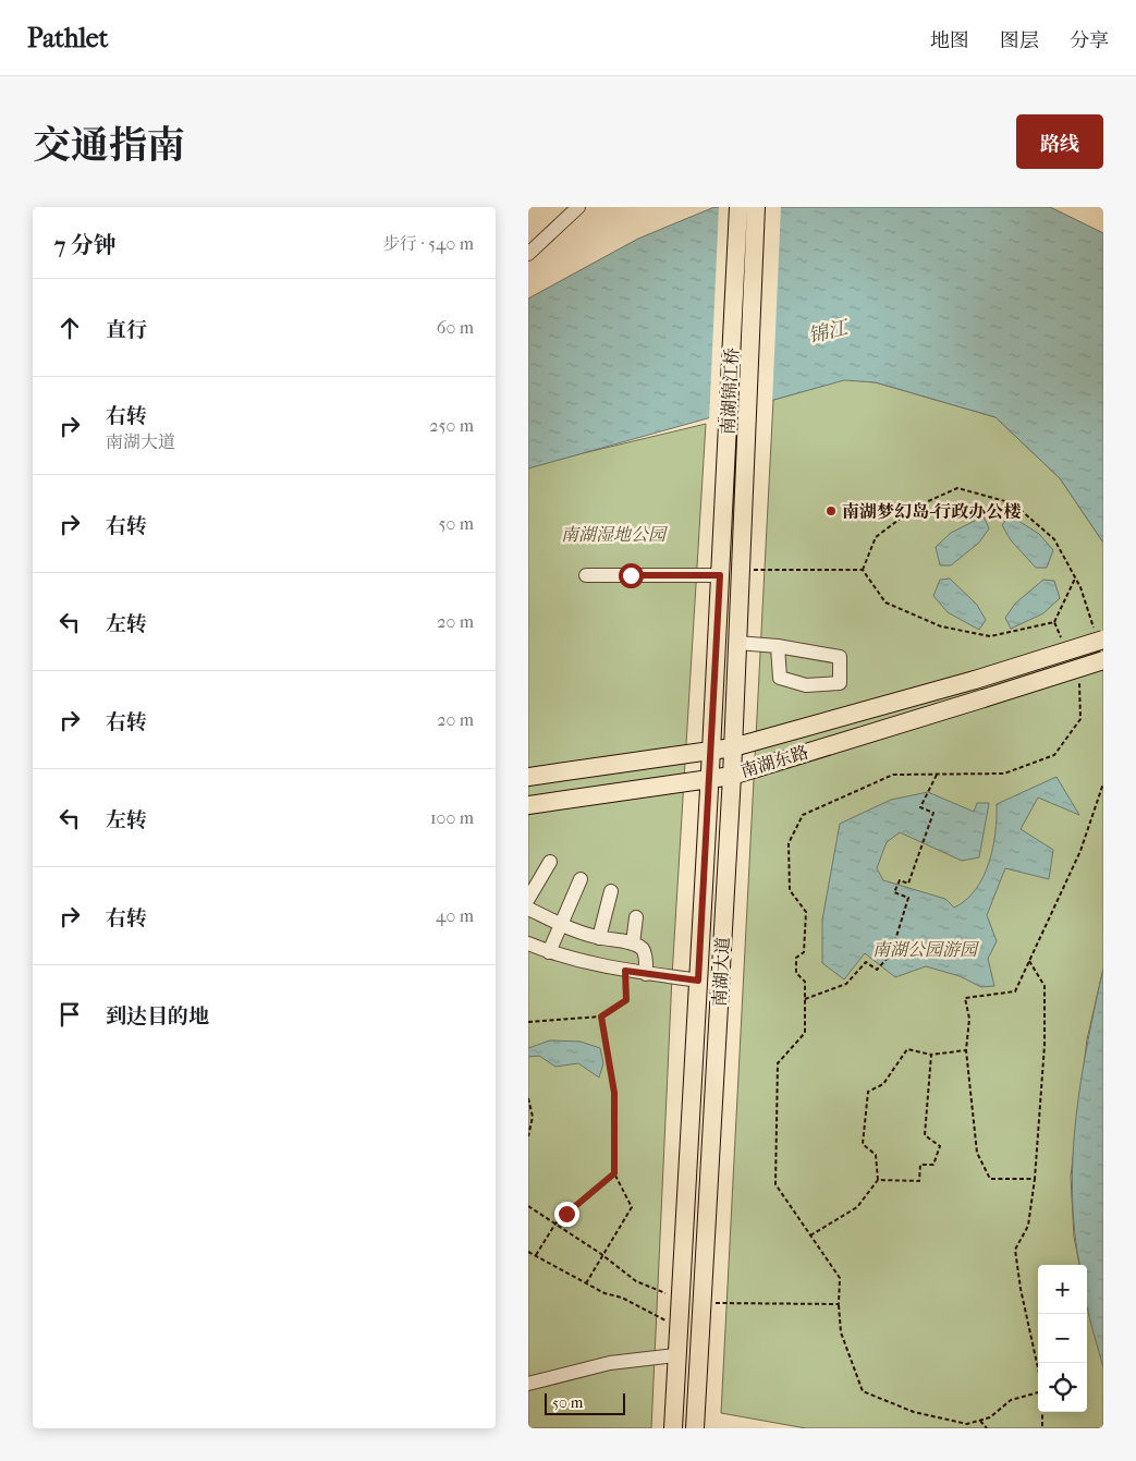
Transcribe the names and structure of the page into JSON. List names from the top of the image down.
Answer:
{
  "streets": {
    "main road": ["南湖锦江桥", "南湖东路", "南湖大道"]
  },
  "crossings": [
    ["南湖锦江桥", "南湖大道"],
    ["南湖东路", "南湖大道"]
  ],
  "water": ["锦江"],
  "parks": ["南湖湿地公园", "南湖公园游园"],
  "places": ["南湖梦幻岛-行政办公楼"],
  "scale_bar": "50 m",
  "page": {
    "header": "Pathlet",
    "nav": ["地图", "图层", "分享"],
    "title": "交通指南",
    "buttons": "路线",
    "heading": ["7 分钟", "步行 · 540 m"],
    "list": [
      ["直行", "60 m"],
      ["右转", "南湖大道", "250 m"],
      ["右转", "50 m"],
      ["左转", "20 m"],
      ["右转", "20 m"],
      ["左转", "100 m"],
      ["右转", "40 m"],
      "到达目的地"
    ],
    "map_buttons": ["+", "−"],
    "scale": "50 m"
  }
}
